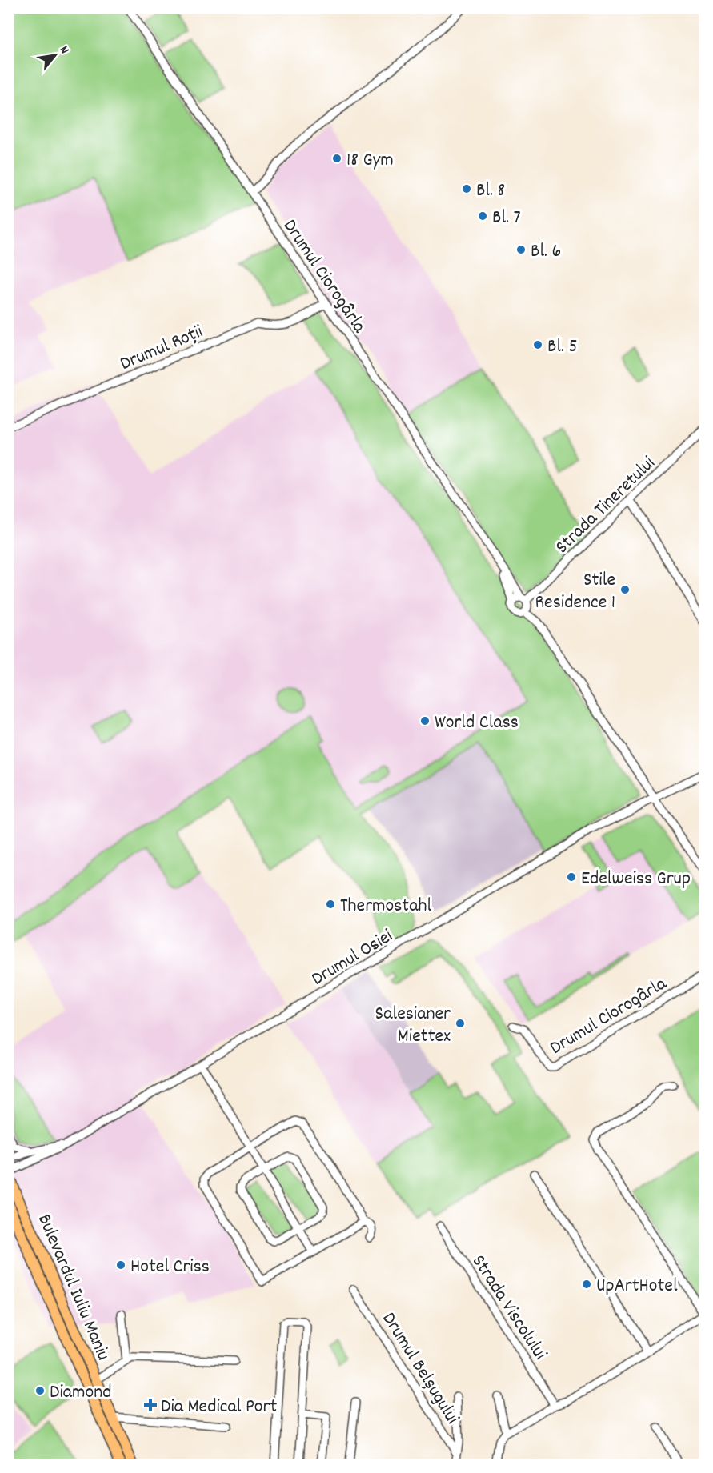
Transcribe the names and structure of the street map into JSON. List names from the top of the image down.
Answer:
{
  "streets": {
    "main road": ["Bulevardul Iuliu Maniu"],
    "street": [
      "Drumul Ciorogârla",
      "Drumul Roții",
      "Strada Tineretului",
      "Drumul Osiei",
      "Strada Viscolului",
      "Drumul Belșugului"
    ]
  },
  "crossings": [
    ["Drumul Ciorogârla", "Drumul Roții"],
    ["Drumul Ciorogârla", "Strada Tineretului"],
    ["Drumul Osiei", "Bulevardul Iuliu Maniu"]
  ],
  "places": {
    "other": [
      "18 Gym",
      "Bl. 8",
      "Bl. 7",
      "Bl. 6",
      "Bl. 5",
      "Stile Residence 1",
      "World Class",
      "Edelweiss Grup",
      "Thermostahl",
      "Salesianer Miettex",
      "Hotel Criss",
      "UpArtHotel",
      "Diamond"
    ],
    "health": ["Dia Medical Port"]
  },
  "north": "top right"
}
